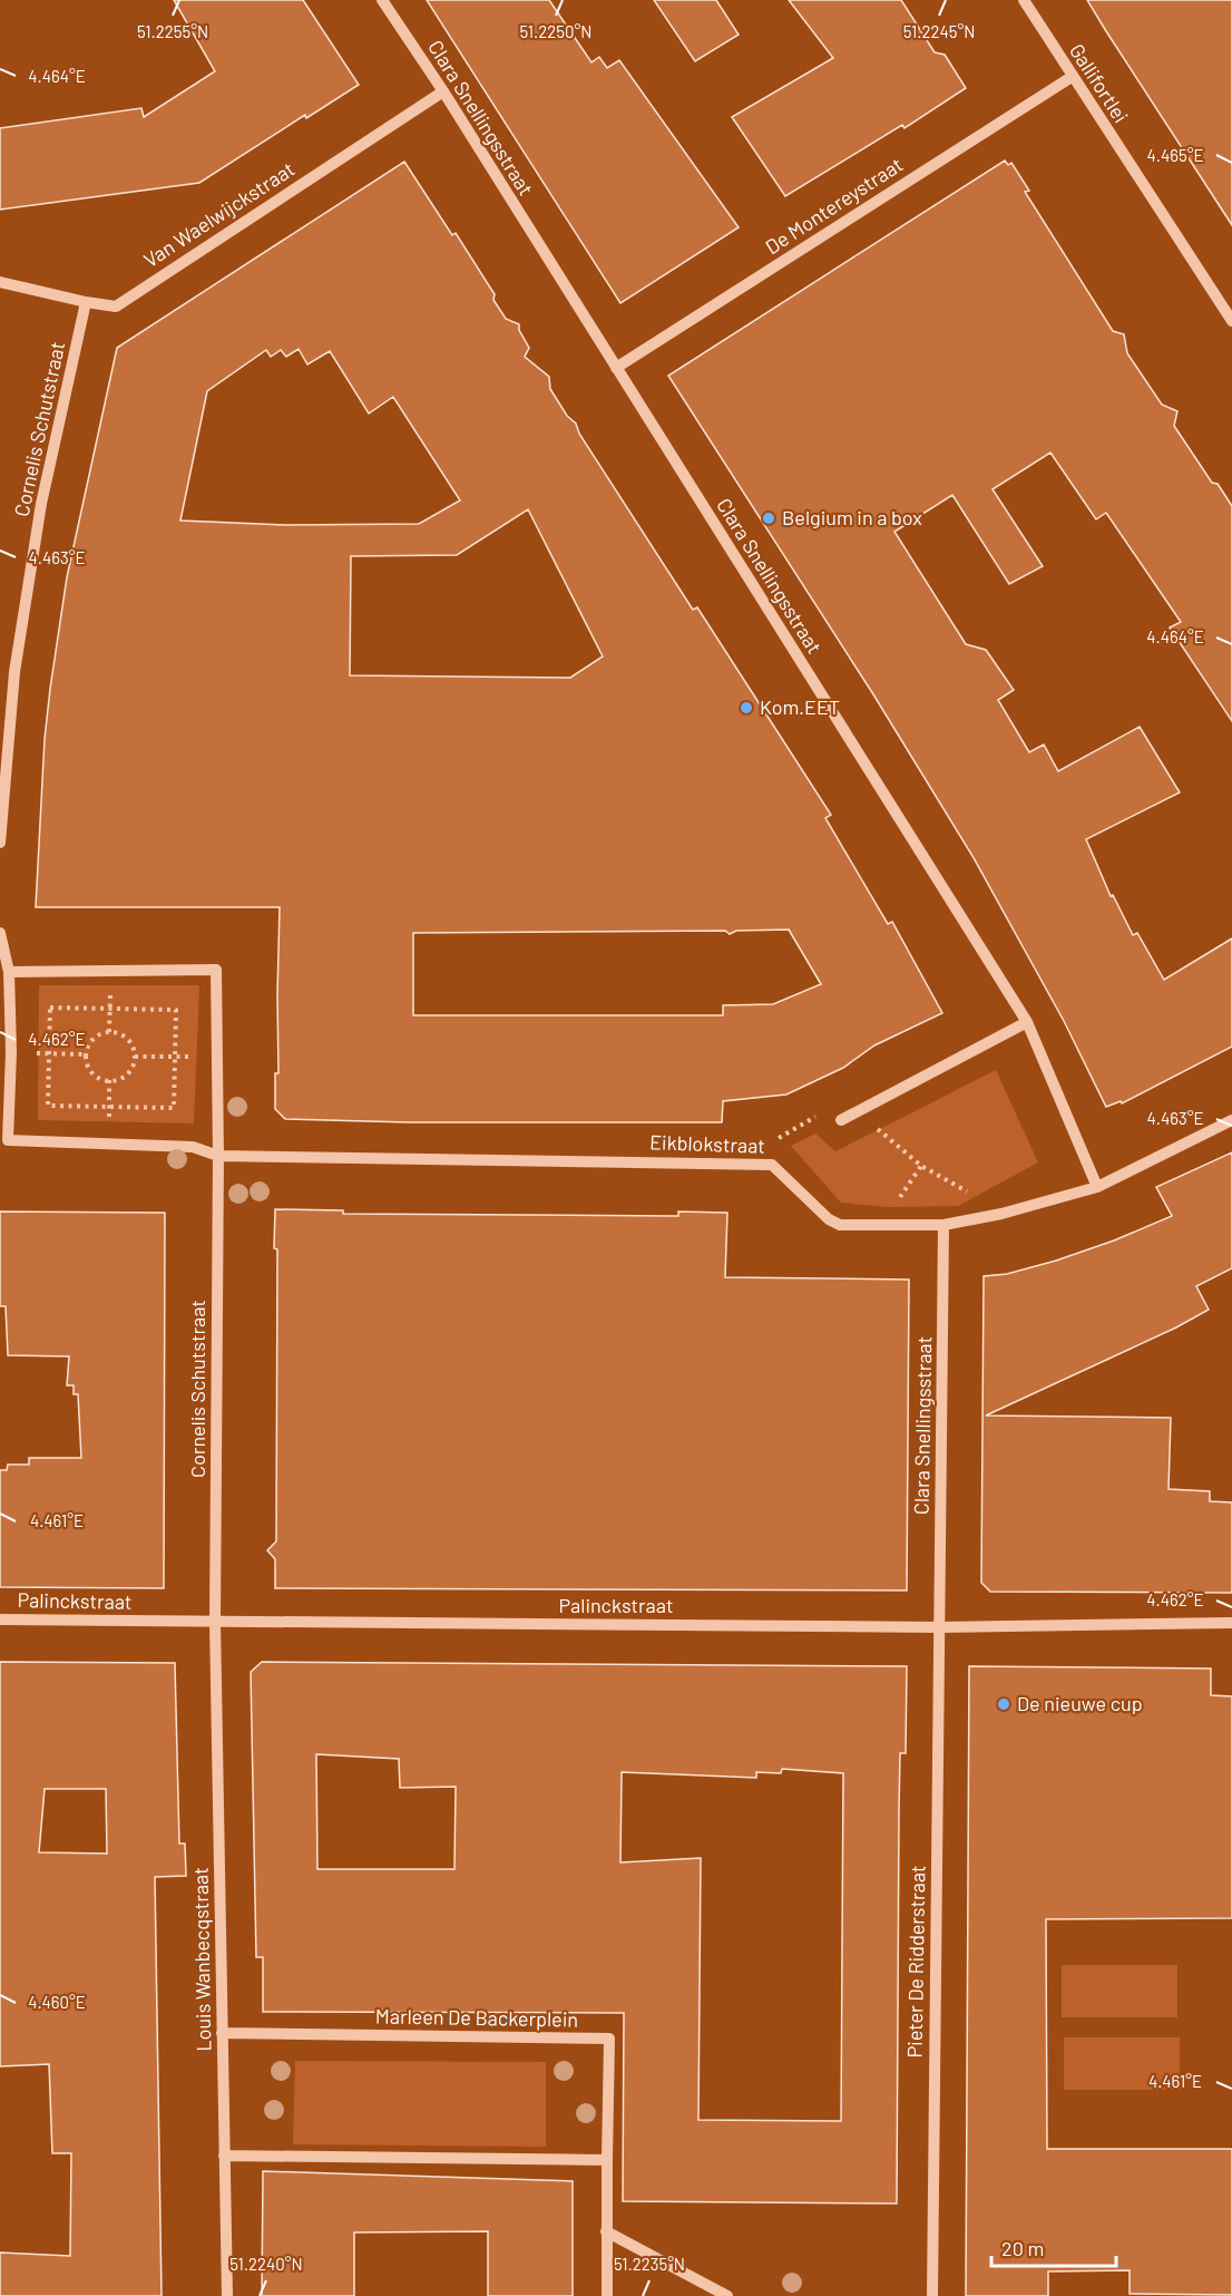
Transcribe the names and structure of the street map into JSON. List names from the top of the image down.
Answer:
{
  "streets": {
    "street": [
      "Gallifortlei",
      "Clara Snellingsstraat",
      "De Montereystraat",
      "Van Waelwijckstraat",
      "Cornelis Schutstraat",
      "Eikblokstraat",
      "Palinckstraat",
      "Louis Wanbecqstraat",
      "Pieter De Ridderstraat",
      "Marleen De Backerplein"
    ]
  },
  "crossings": [
    ["Gallifortlei", "De Montereystraat"],
    ["Clara Snellingsstraat", "De Montereystraat"],
    ["Clara Snellingsstraat", "Van Waelwijckstraat"],
    ["Clara Snellingsstraat", "Eikblokstraat"],
    ["Clara Snellingsstraat", "Palinckstraat"],
    ["Clara Snellingsstraat", "Pieter De Ridderstraat"],
    ["Van Waelwijckstraat", "Cornelis Schutstraat"],
    ["Cornelis Schutstraat", "Eikblokstraat"],
    ["Cornelis Schutstraat", "Palinckstraat"],
    ["Cornelis Schutstraat", "Louis Wanbecqstraat"],
    ["Palinckstraat", "Louis Wanbecqstraat"],
    ["Palinckstraat", "Pieter De Ridderstraat"],
    ["Louis Wanbecqstraat", "Marleen De Backerplein"]
  ],
  "places": ["Belgium in a box", "Kom.EET", "De nieuwe cup"],
  "scale_bar": "20 m",
  "coordinates": [
    "51.2255°N",
    "51.2250°N",
    "51.2245°N",
    "4.464°E",
    "4.465°E",
    "4.463°E",
    "4.462°E",
    "4.461°E",
    "4.460°E",
    "51.2240°N",
    "51.2235°N"
  ]
}
